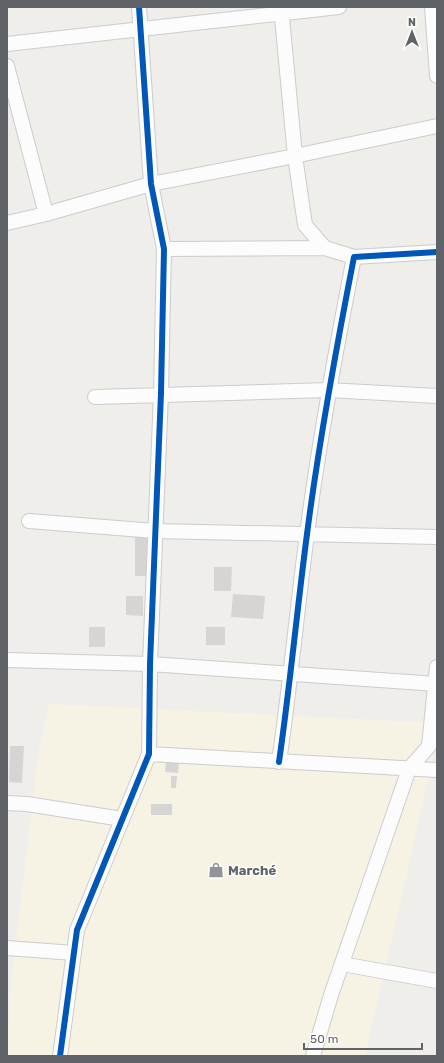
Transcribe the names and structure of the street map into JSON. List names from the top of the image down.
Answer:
{
  "places": {
    "shop": ["Marché"]
  },
  "scale_bar": "50 m",
  "north": "top"
}
